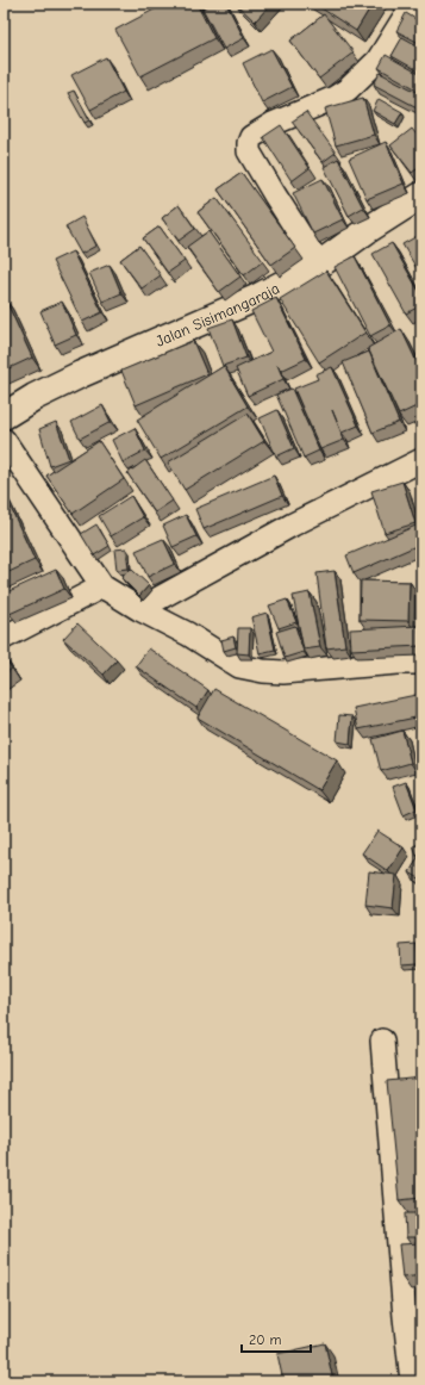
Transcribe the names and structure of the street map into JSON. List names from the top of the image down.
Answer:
{
  "streets": {
    "highway": ["Jalan Sisimangaraja"]
  },
  "scale_bar": "20 m"
}
